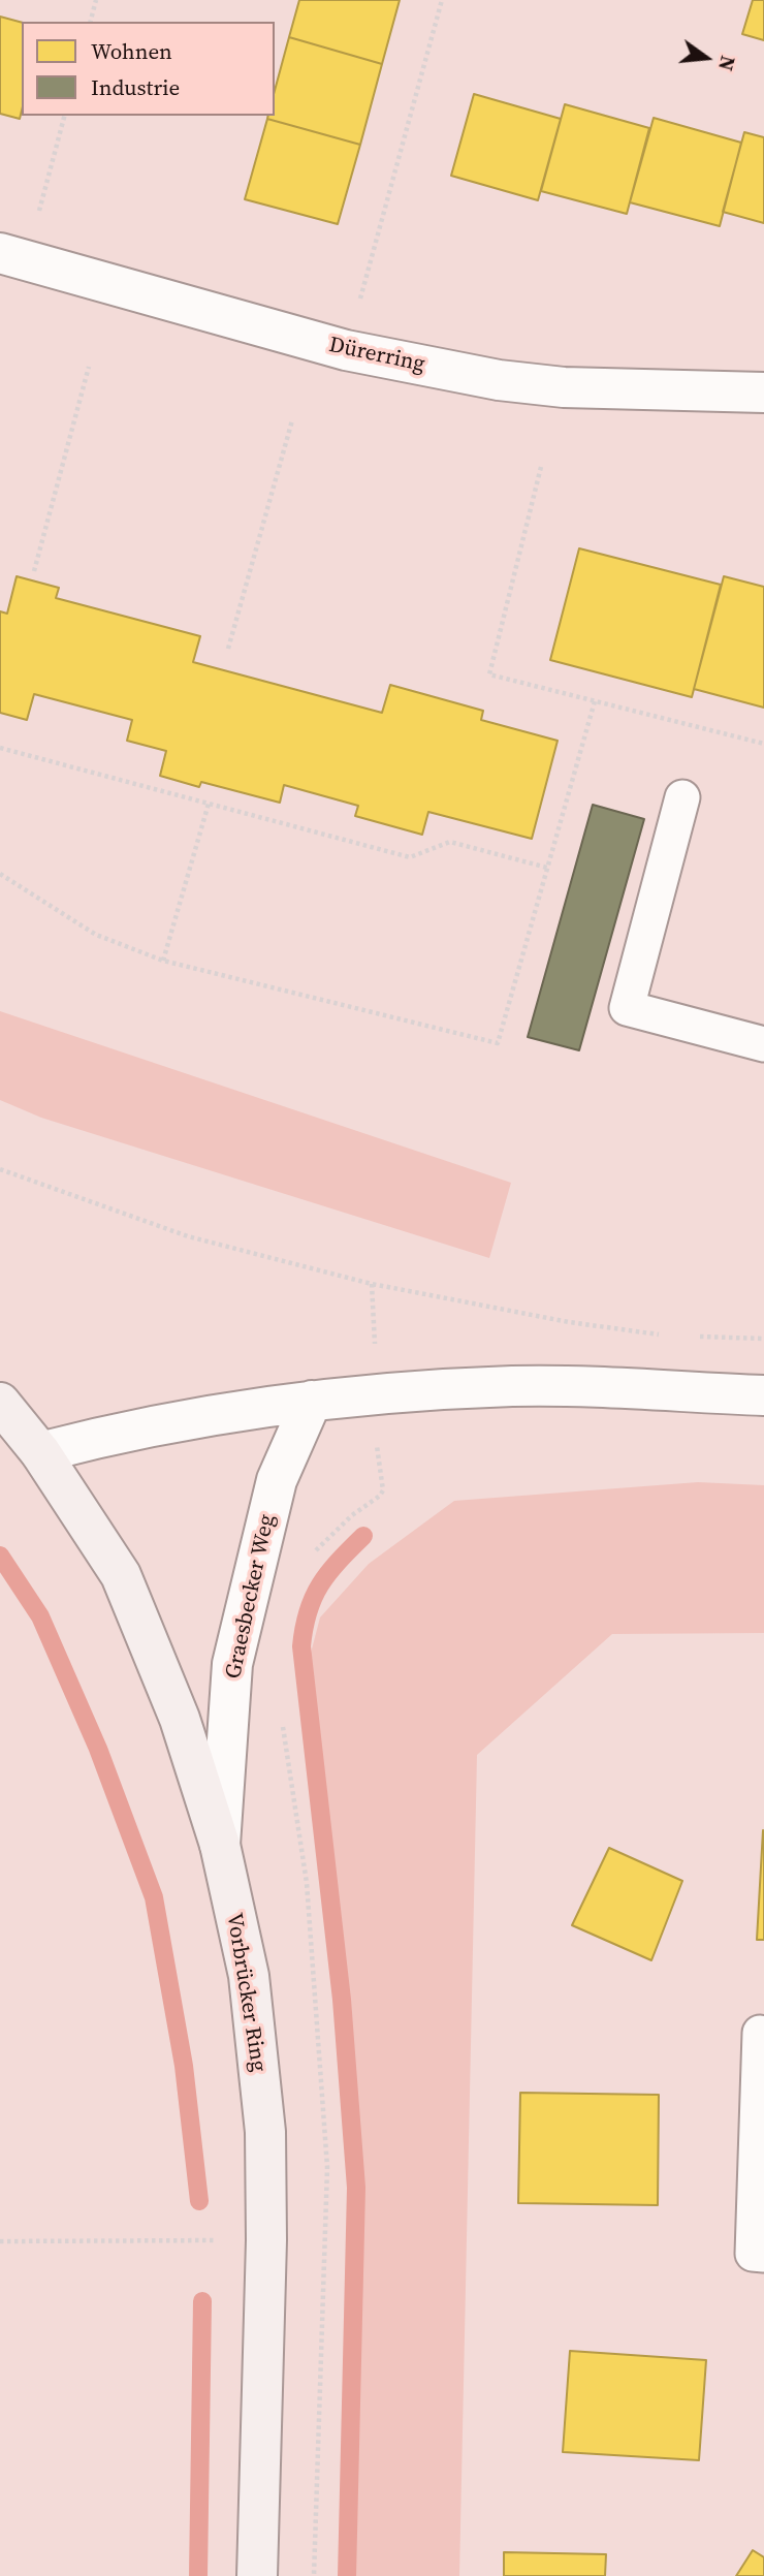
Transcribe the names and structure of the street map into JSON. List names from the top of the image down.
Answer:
{
  "streets": {
    "main road": ["Vorbrücker Ring"],
    "street": ["Dürerring", "Graesbecker Weg"]
  },
  "crossings": [
    ["Graesbecker Weg", "Vorbrücker Ring"]
  ],
  "legend": ["Wohnen", "Industrie"],
  "north": "right"
}
